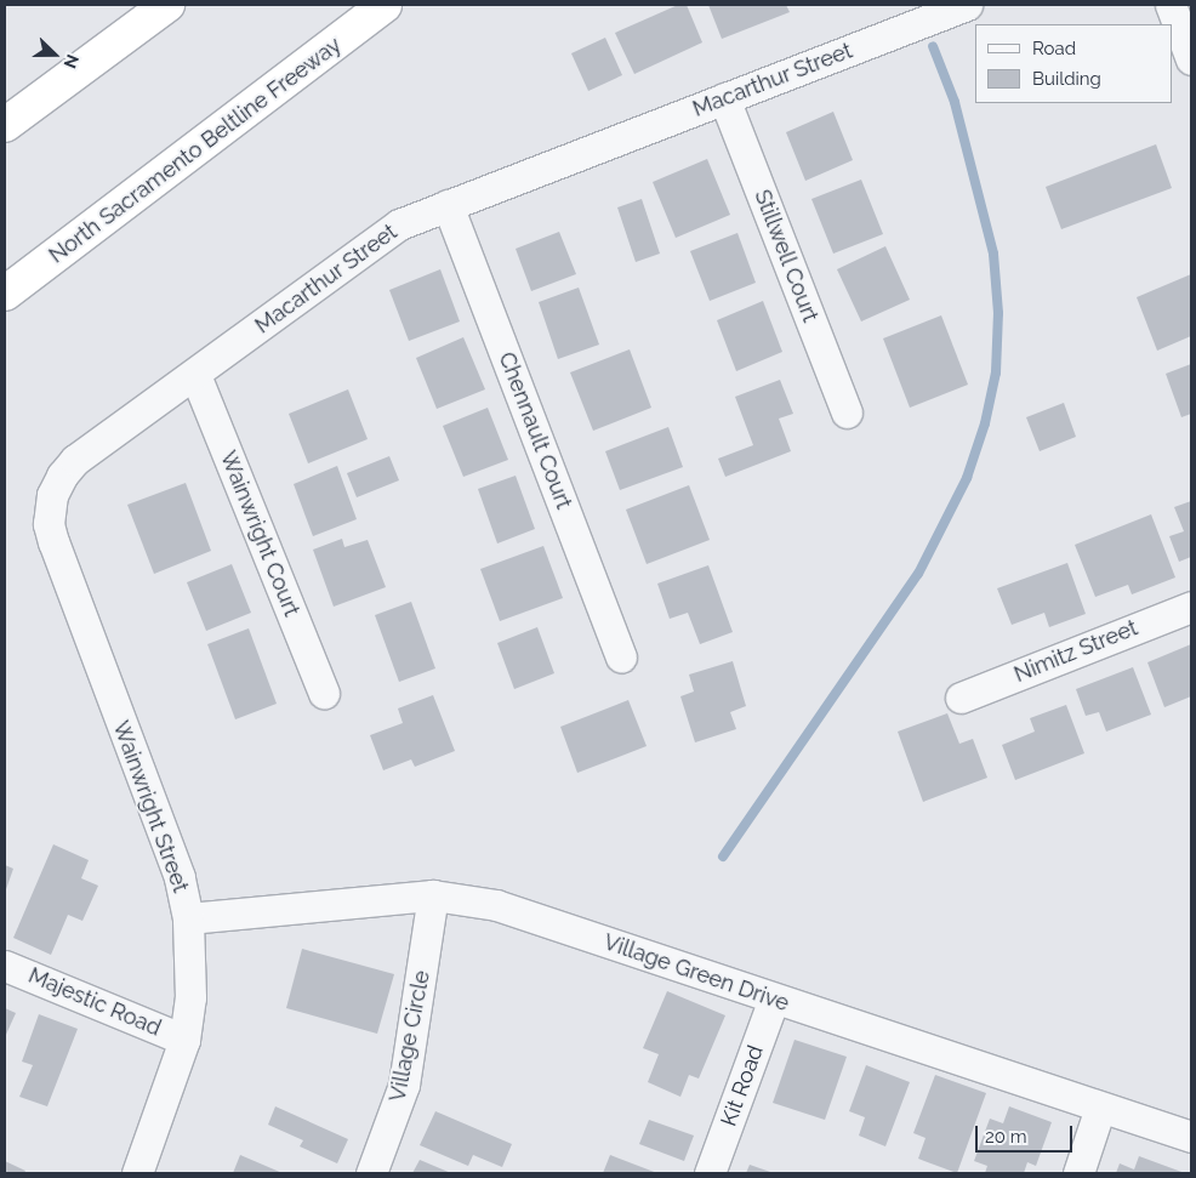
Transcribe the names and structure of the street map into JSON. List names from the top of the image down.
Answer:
{
  "streets": {
    "highway": ["North Sacramento Beltline Freeway"],
    "street": [
      "Macarthur Street",
      "Stillwell Court",
      "Chennault Court",
      "Wainwright Court",
      "Nimitz Street",
      "Wainwright Street",
      "Village Green Drive",
      "Majestic Road",
      "Village Circle",
      "Kit Road"
    ]
  },
  "crossings": [
    ["Macarthur Street", "Stillwell Court"],
    ["Macarthur Street", "Chennault Court"],
    ["Macarthur Street", "Wainwright Court"],
    ["Macarthur Street", "Wainwright Street"],
    ["Wainwright Street", "Village Green Drive"],
    ["Wainwright Street", "Majestic Road"],
    ["Village Green Drive", "Village Circle"],
    ["Village Green Drive", "Kit Road"]
  ],
  "legend": ["Road", "Building"],
  "scale_bar": "20 m",
  "north": "right"
}
